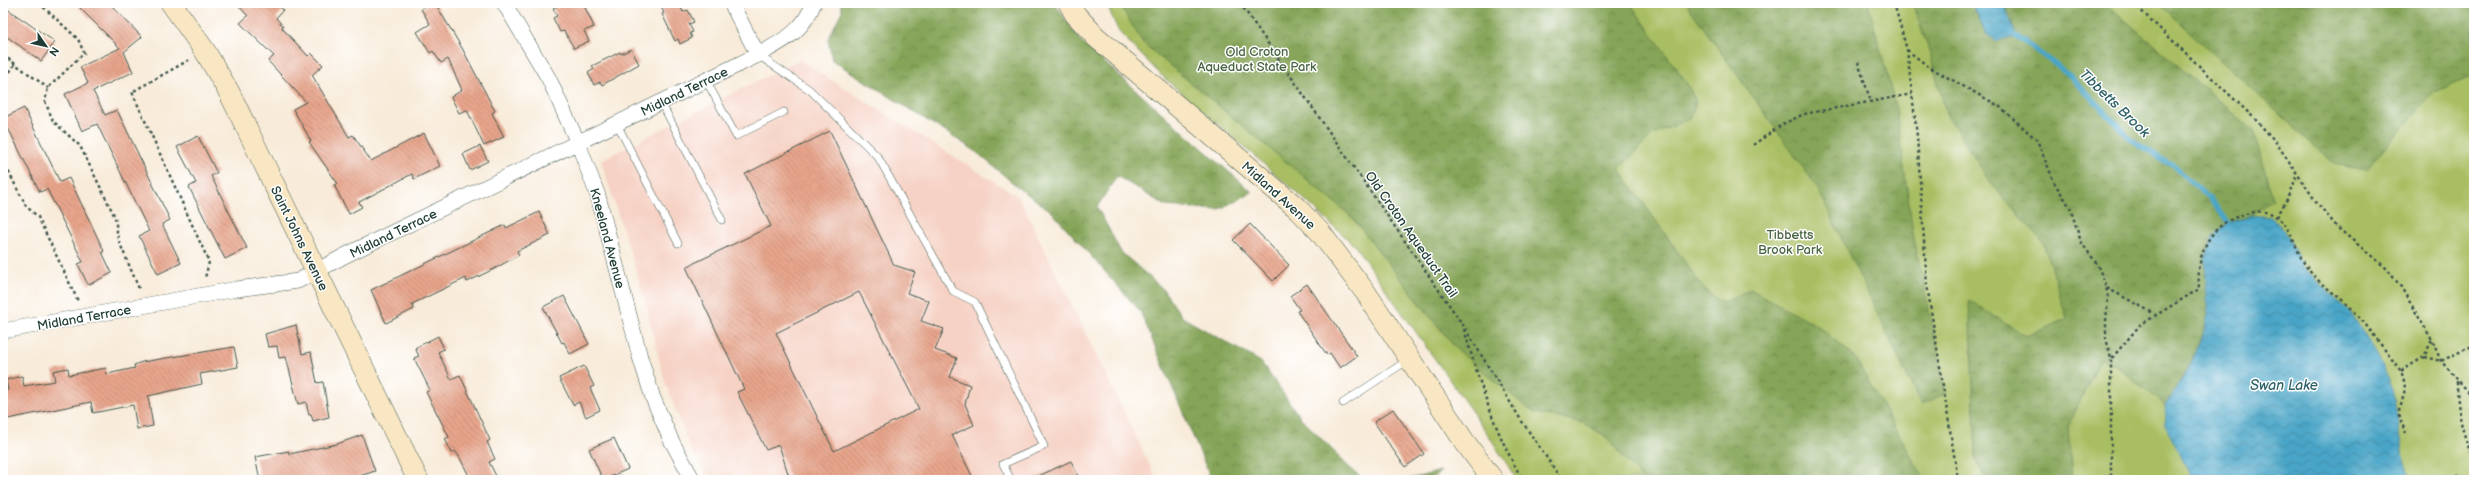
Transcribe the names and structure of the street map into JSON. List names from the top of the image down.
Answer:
{
  "streets": {
    "street": [
      "Midland Terrace",
      "Midland Avenue",
      "Saint Johns Avenue",
      "Kneeland Avenue"
    ],
    "path": ["Old Croton Aqueduct Trail"]
  },
  "crossings": [
    ["Midland Terrace", "Saint Johns Avenue"],
    ["Midland Terrace", "Kneeland Avenue"]
  ],
  "water": ["Tibbetts Brook", "Swan Lake"],
  "parks": ["Old Croton Aqueduct State Park", "Tibbetts Brook Park"],
  "north": "bottom right"
}
